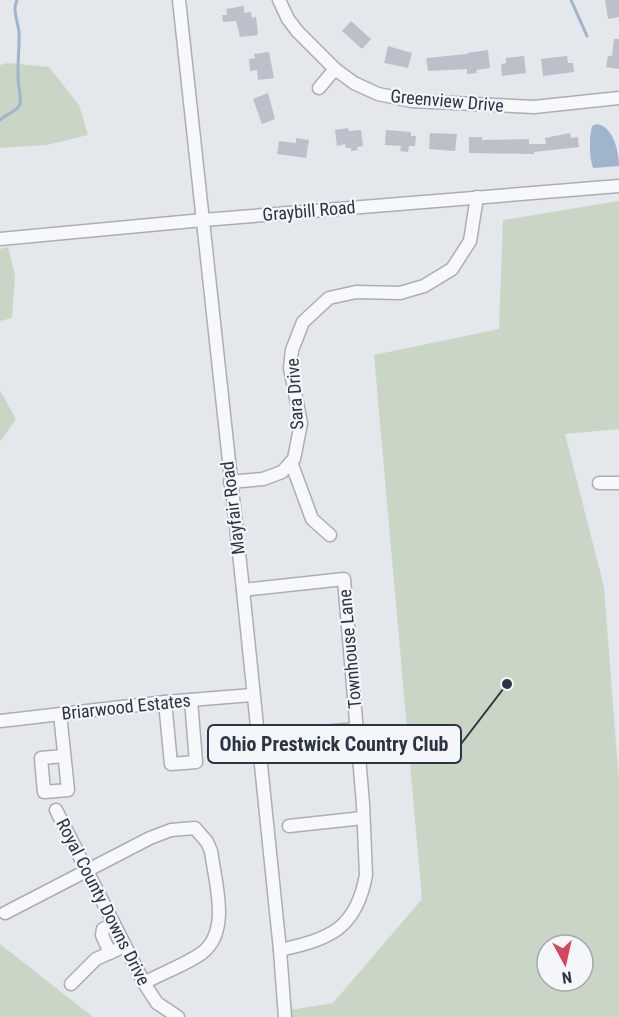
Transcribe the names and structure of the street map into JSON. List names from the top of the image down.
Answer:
{
  "streets": {
    "street": [
      "Greenview Drive",
      "Graybill Road",
      "Sara Drive",
      "Mayfair Road",
      "Townhouse Lane",
      "Briarwood Estates",
      "Royal County Downs Drive"
    ]
  },
  "crossings": [
    ["Graybill Road", "Sara Drive"],
    ["Graybill Road", "Mayfair Road"],
    ["Mayfair Road", "Townhouse Lane"],
    ["Mayfair Road", "Briarwood Estates"]
  ],
  "places": ["Ohio Prestwick Country Club"],
  "north": "bottom"
}
